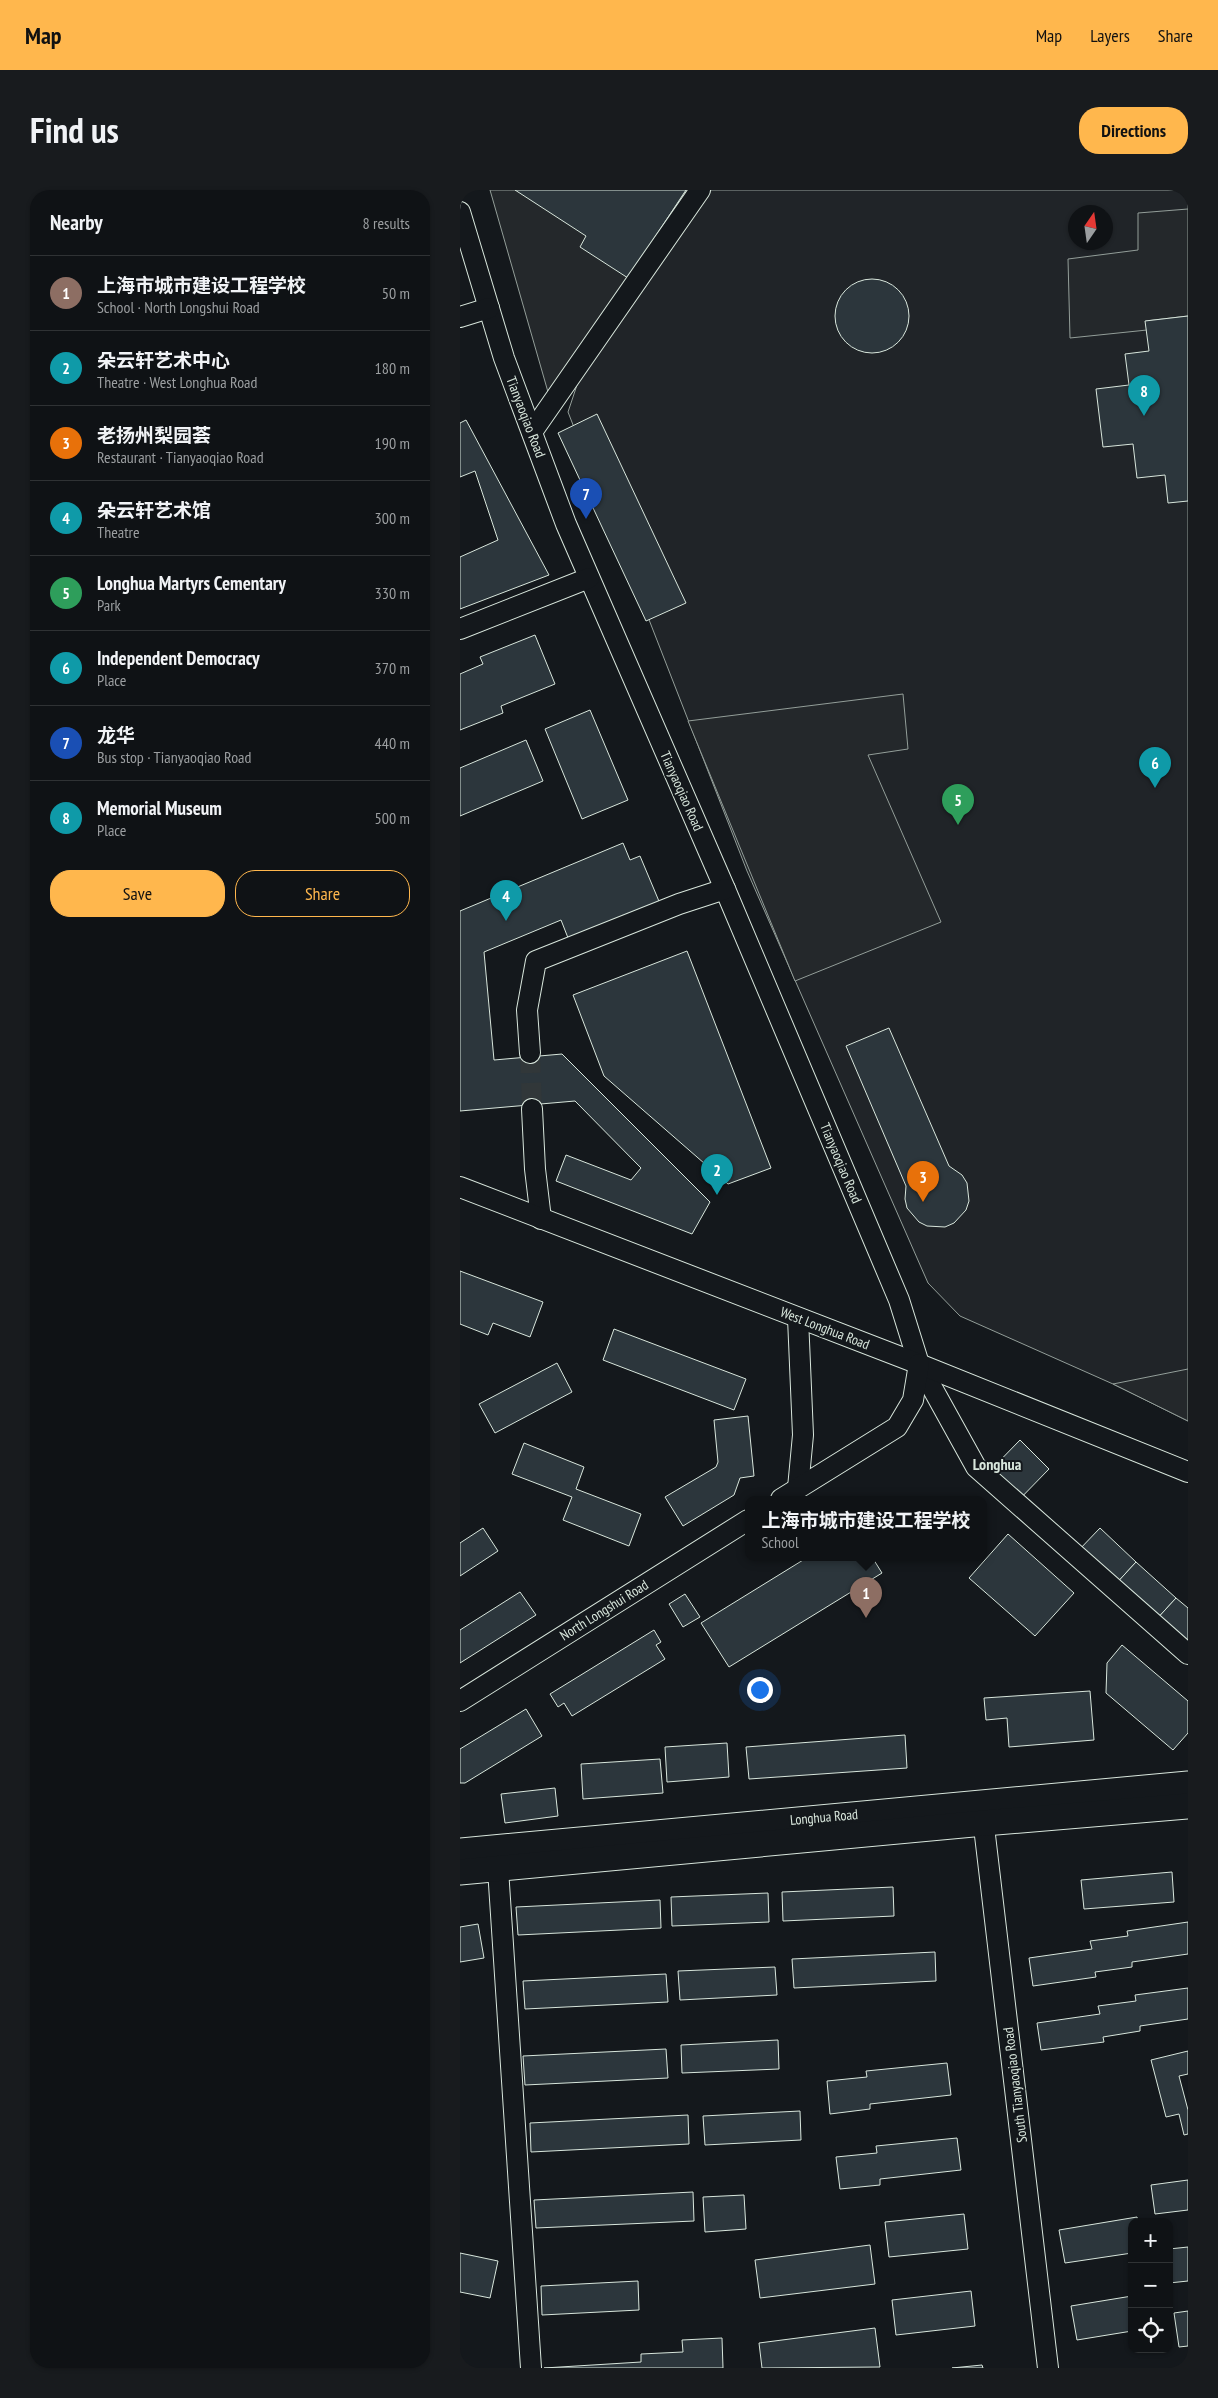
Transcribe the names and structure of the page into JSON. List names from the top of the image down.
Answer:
{
  "streets": {
    "main road": ["Longhua Road"],
    "street": [
      "Tianyaoqiao Road",
      "West Longhua Road",
      "North Longshui Road",
      "South Tianyaoqiao Road"
    ]
  },
  "crossings": [
    ["Tianyaoqiao Road", "West Longhua Road"],
    ["Longhua Road", "South Tianyaoqiao Road"]
  ],
  "districts": ["Longhua"],
  "north": "top",
  "page": {
    "header": "Map",
    "nav": ["Map", "Layers", "Share"],
    "title": "Find us",
    "buttons": [
      "Directions",
      ["Save", "Share"]
    ],
    "heading": ["Nearby", "8 results"],
    "list": [
      {
        "mark": "1",
        "name": "上海市城市建设工程学校",
        "note": "School · North Longshui Road",
        "value": "50 m"
      },
      {
        "mark": "2",
        "name": "朵云轩艺术中心",
        "note": "Theatre · West Longhua Road",
        "value": "180 m"
      },
      {
        "mark": "3",
        "name": "老扬州梨园荟",
        "note": "Restaurant · Tianyaoqiao Road",
        "value": "190 m"
      },
      {
        "mark": "4",
        "name": "朵云轩艺术馆",
        "note": "Theatre",
        "value": "300 m"
      },
      {
        "mark": "5",
        "name": "Longhua Martyrs Cementary",
        "note": "Park",
        "value": "330 m"
      },
      {
        "mark": "6",
        "name": "Independent Democracy",
        "note": "Place",
        "value": "370 m"
      },
      {
        "mark": "7",
        "name": "龙华",
        "note": "Bus stop · Tianyaoqiao Road",
        "value": "440 m"
      },
      {
        "mark": "8",
        "name": "Memorial Museum",
        "note": "Place",
        "value": "500 m"
      }
    ],
    "pins": [
      "8",
      "7",
      "6",
      "5",
      "4",
      "2",
      "3",
      "1"
    ],
    "popup": ["上海市城市建设工程学校", "School"],
    "map_buttons": ["+", "−"]
  }
}
